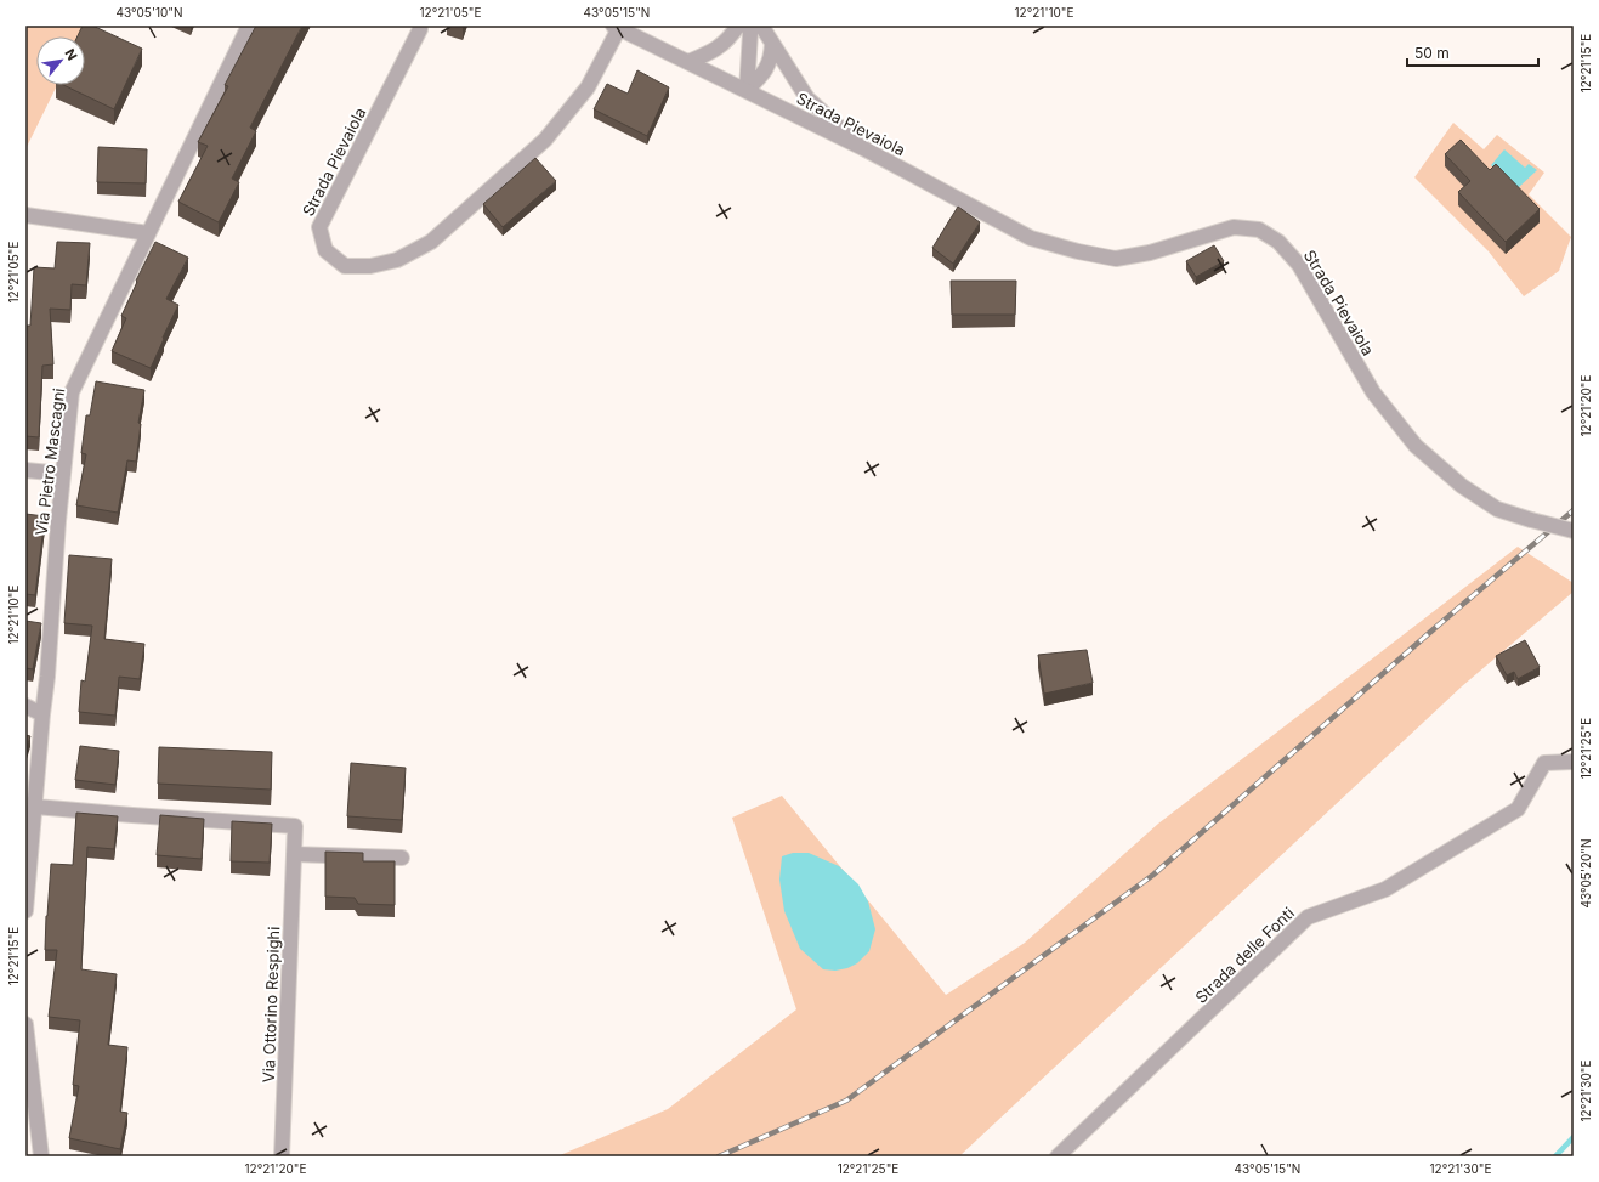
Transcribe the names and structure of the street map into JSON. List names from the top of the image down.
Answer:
{
  "streets": {
    "street": [
      "Strada Pievaiola",
      "Via Pietro Mascagni",
      "Strada delle Fonti",
      "Via Ottorino Respighi"
    ]
  },
  "crossings": [
    ["Via Pietro Mascagni", "Via Ottorino Respighi"]
  ],
  "scale_bar": "50 m",
  "north": "top right",
  "coordinates": [
    "43°05'10\"N",
    "12°21'05\"E",
    "43°05'15\"N",
    "12°21'10\"E",
    "12°21'15\"E",
    "12°21'20\"E",
    "12°21'25\"E",
    "43°05'20\"N",
    "12°21'30\"E"
  ]
}
